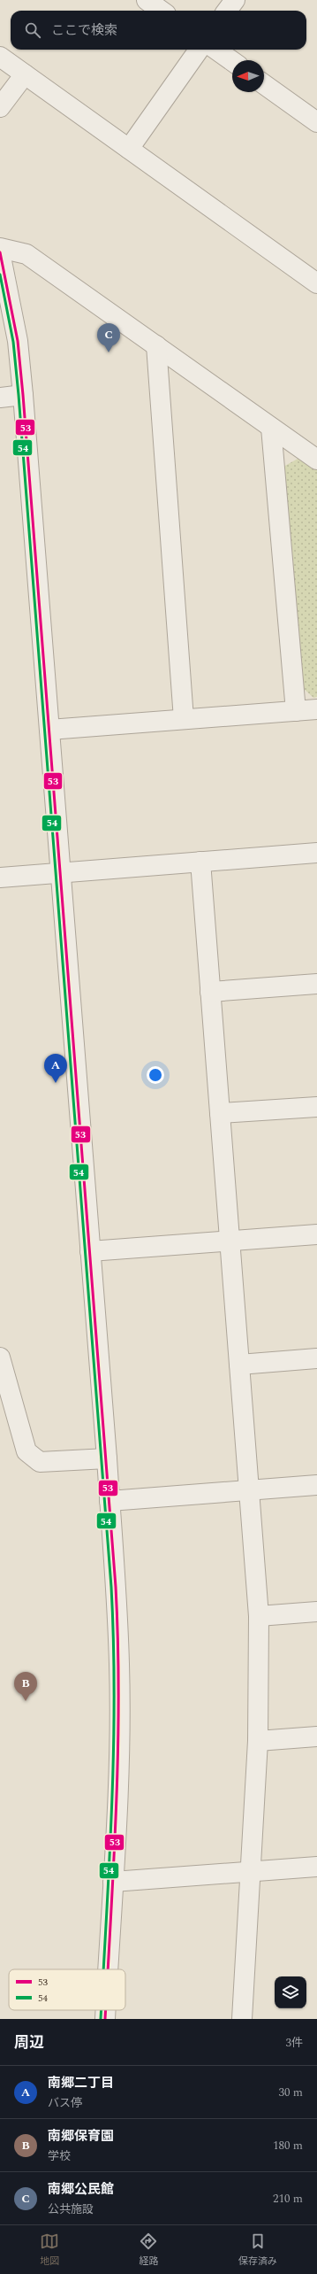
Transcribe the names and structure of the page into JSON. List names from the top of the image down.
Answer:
{
  "lines": ["transit line 53", "transit line 54"],
  "legend": ["53", "54"],
  "north": "left",
  "page": {
    "search": "ここで検索",
    "pins": ["C", "A", "B"],
    "heading": ["周辺", "3件"],
    "list": [
      {
        "mark": "A",
        "name": "南郷二丁目",
        "note": "バス停",
        "value": "30 m"
      },
      {
        "mark": "B",
        "name": "南郷保育園",
        "note": "学校",
        "value": "180 m"
      },
      {
        "mark": "C",
        "name": "南郷公民館",
        "note": "公共施設",
        "value": "210 m"
      }
    ],
    "nav": ["地図", "経路", "保存済み"]
  }
}
